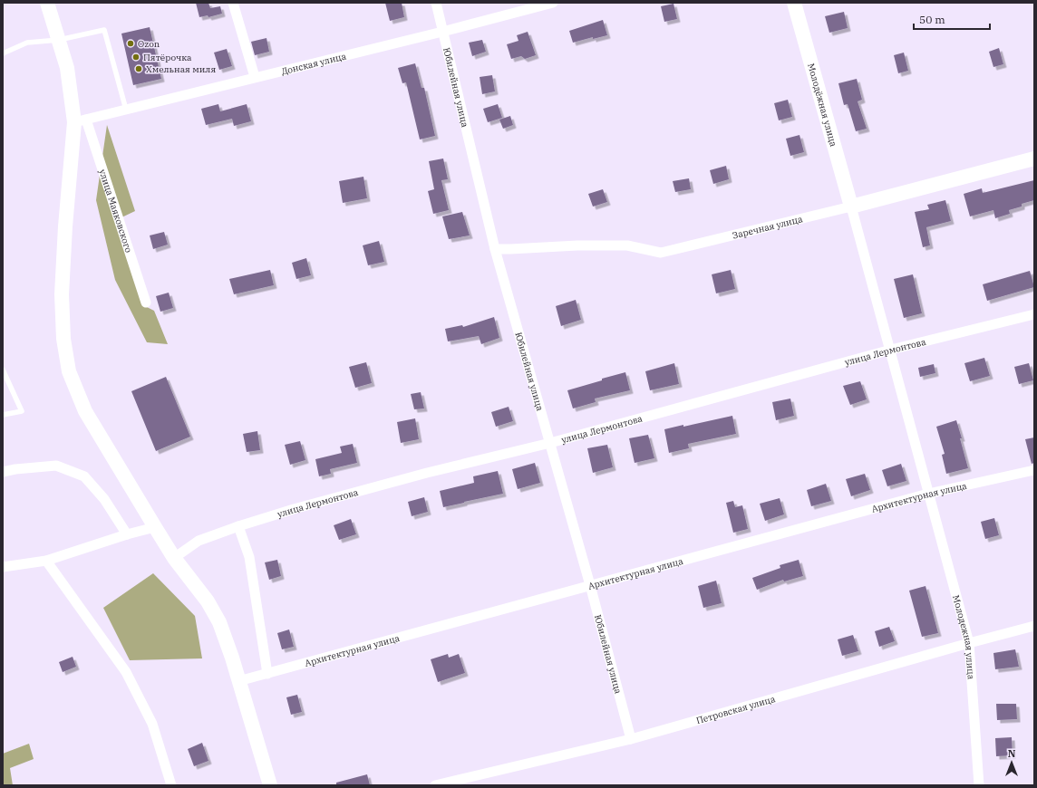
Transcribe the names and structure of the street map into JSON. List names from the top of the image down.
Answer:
{
  "streets": {
    "street": [
      "Донская улица",
      "Юбилейная улица",
      "Молодёжная улица",
      "улица Маяковского",
      "Заречная улица",
      "улица Лермонтова",
      "Архитектурная улица",
      "Молодежная улица",
      "Петровская улица"
    ]
  },
  "crossings": [
    ["Донская улица", "Юбилейная улица"],
    ["Донская улица", "улица Маяковского"],
    ["Юбилейная улица", "Заречная улица"],
    ["Юбилейная улица", "улица Лермонтова"],
    ["Юбилейная улица", "Архитектурная улица"],
    ["Юбилейная улица", "Петровская улица"],
    ["Молодёжная улица", "Заречная улица"],
    ["Молодёжная улица", "Молодежная улица"],
    ["Заречная улица", "Молодежная улица"],
    ["улица Лермонтова", "Молодежная улица"],
    ["Архитектурная улица", "Молодежная улица"],
    ["Молодежная улица", "Петровская улица"]
  ],
  "places": ["Ozon", "Пятёрочка", "Хмельная миля"],
  "scale_bar": "50 m",
  "north": "top"
}
